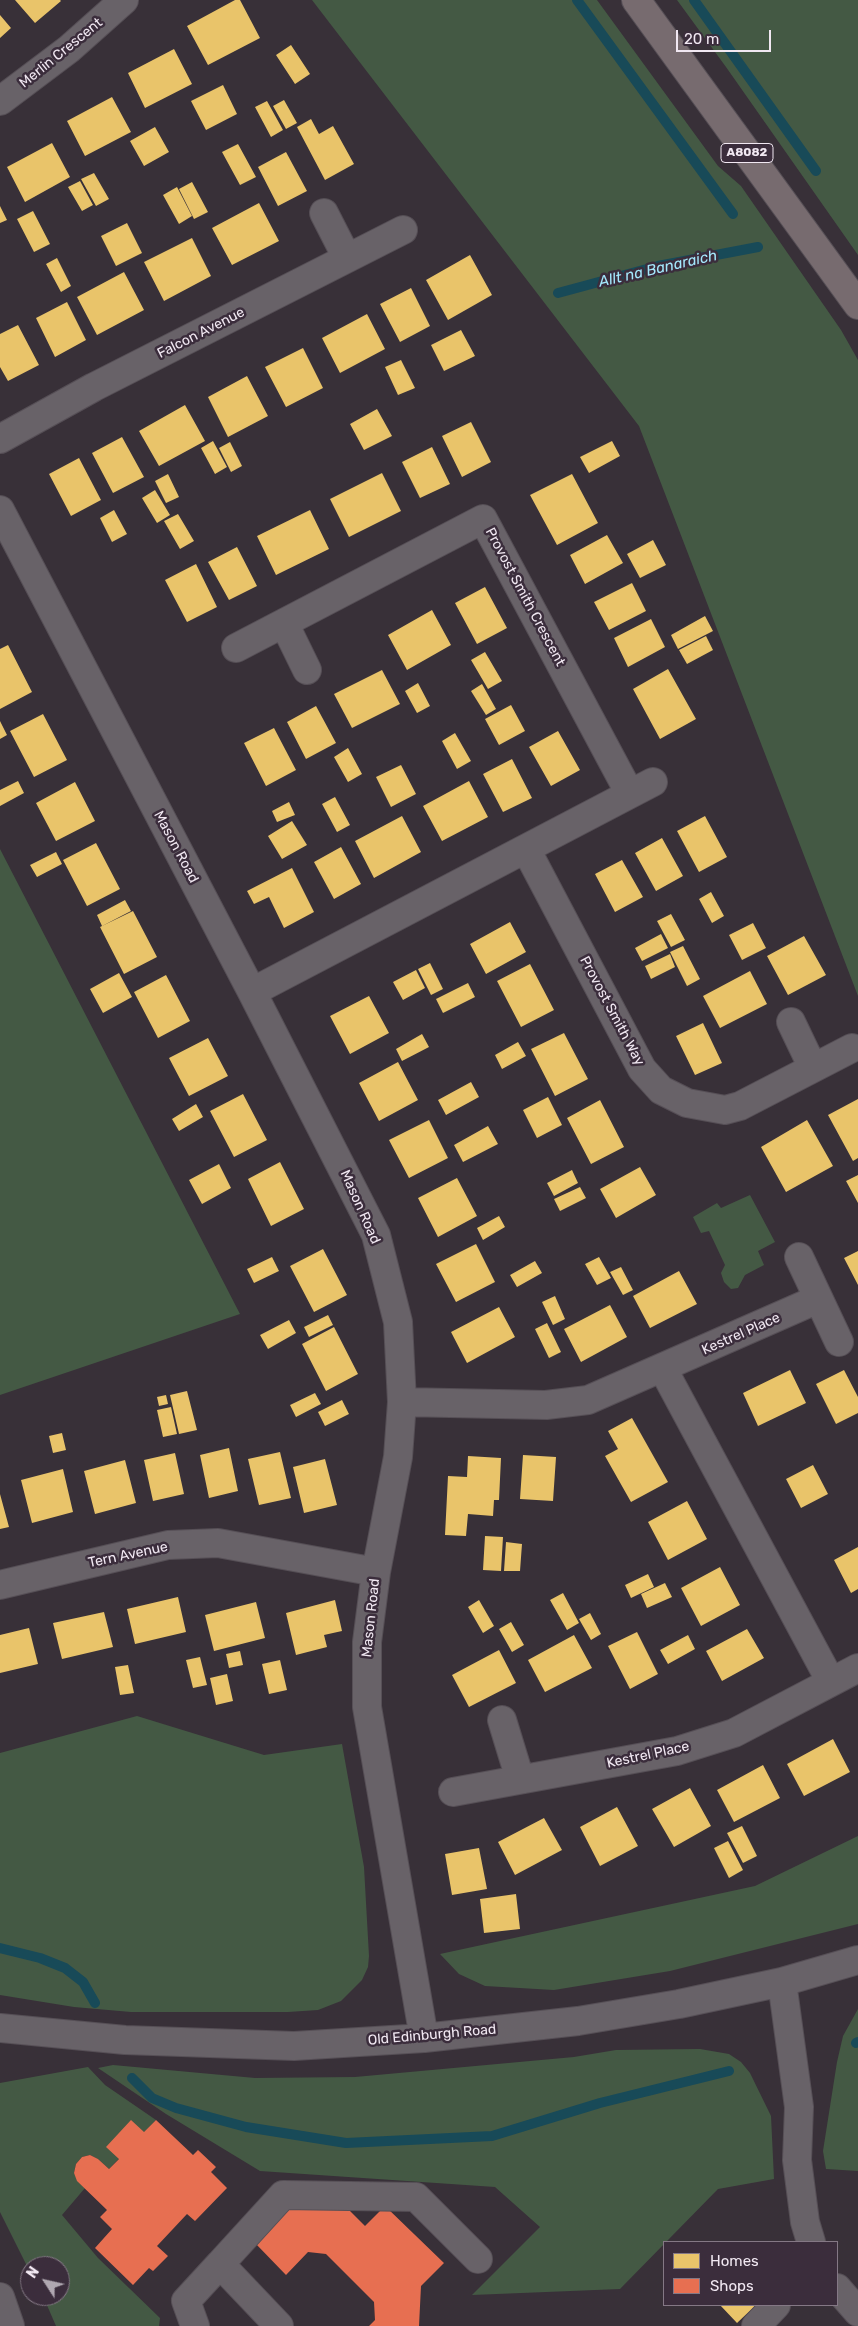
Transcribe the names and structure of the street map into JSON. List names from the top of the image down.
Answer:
{
  "streets": {
    "main road": ["A8082"],
    "street": [
      "Merlin Crescent",
      "Falcon Avenue",
      "Provost Smith Crescent",
      "Mason Road",
      "Provost Smith Way",
      "Kestrel Place",
      "Tern Avenue",
      "Old Edinburgh Road"
    ]
  },
  "crossings": [
    ["Provost Smith Crescent", "Mason Road"],
    ["Provost Smith Crescent", "Provost Smith Way"],
    ["Mason Road", "Kestrel Place"],
    ["Mason Road", "Tern Avenue"],
    ["Mason Road", "Old Edinburgh Road"]
  ],
  "water": ["Allt na Banaraich"],
  "legend": ["Homes", "Shops"],
  "scale_bar": "20 m",
  "north": "top left"
}
